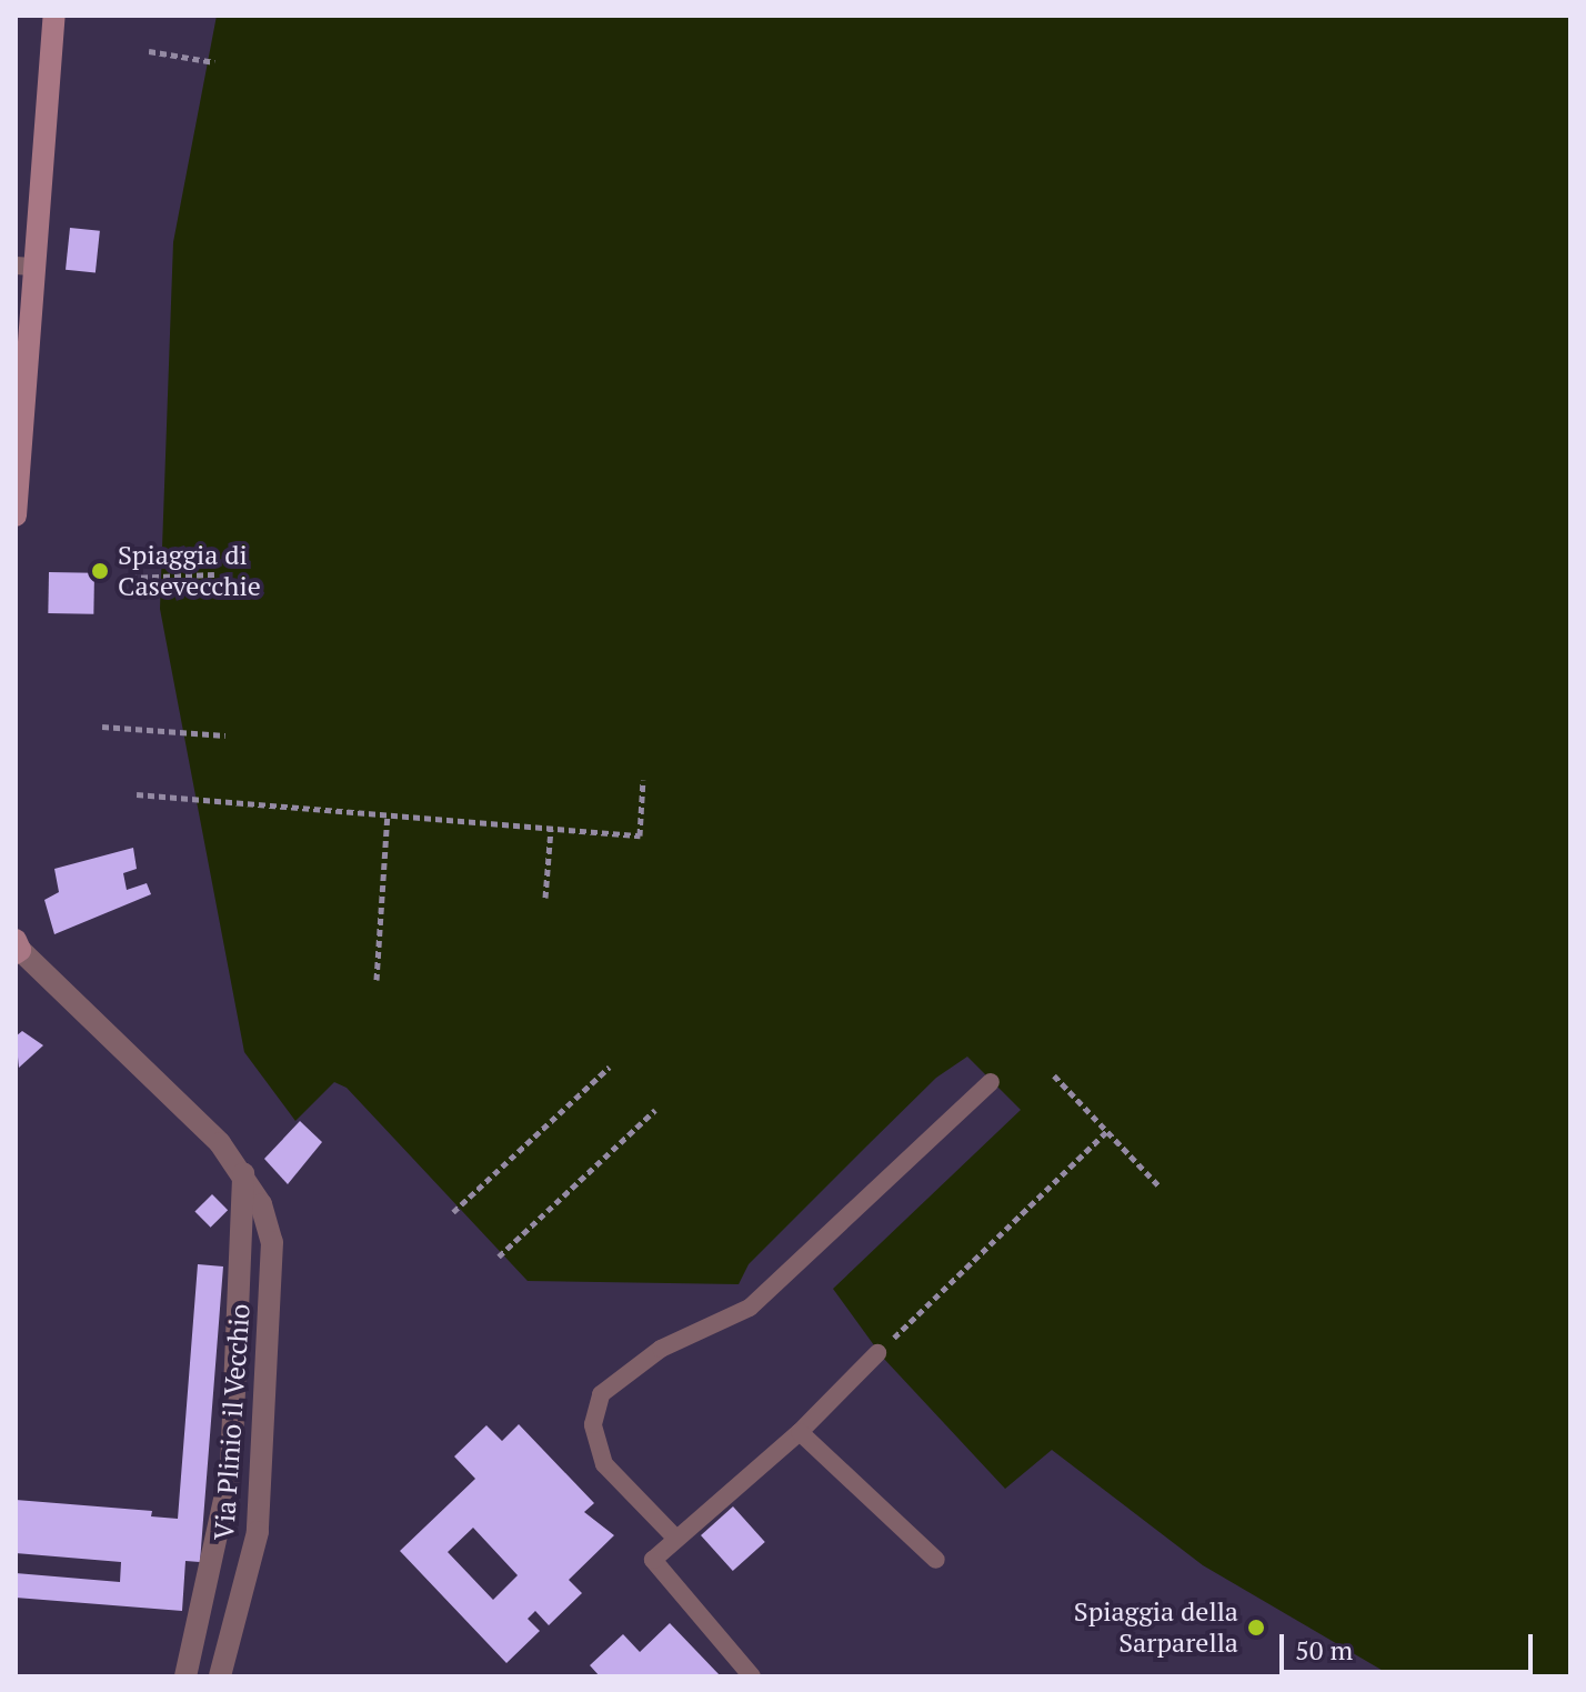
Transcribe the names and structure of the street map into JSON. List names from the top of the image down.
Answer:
{
  "streets": {
    "street": ["Via Plinio il Vecchio"]
  },
  "places": ["Spiaggia di Casevecchie", "Spiaggia della Sarparella"],
  "scale_bar": "50 m"
}
